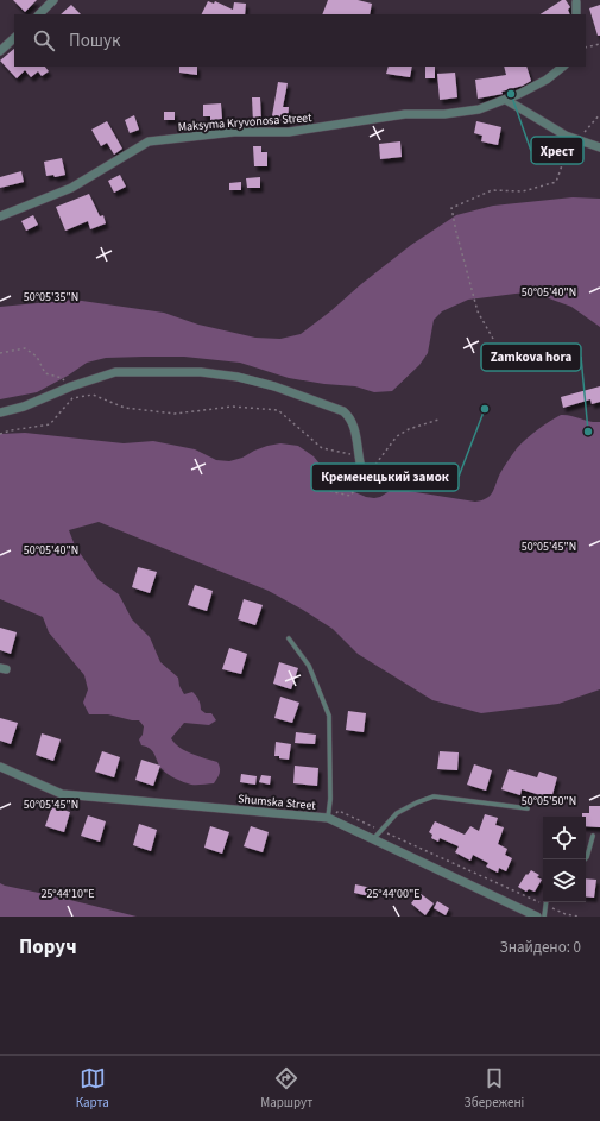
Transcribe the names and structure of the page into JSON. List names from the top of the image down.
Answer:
{
  "streets": {
    "street": ["Maksyma Kryvonosa Street", "Shumska Street"]
  },
  "places": ["Хрест", "Кременецький замок", "Zamkova hora"],
  "page": {
    "search": "Пошук",
    "heading": ["Поруч", "Знайдено: 0"],
    "nav": ["Карта", "Маршрут", "Збережені"]
  },
  "coordinates": [
    "50°05'40\"N",
    "50°05'35\"N",
    "50°05'45\"N",
    "50°05'50\"N",
    "25°44'10\"E",
    "25°44'00\"E"
  ]
}
